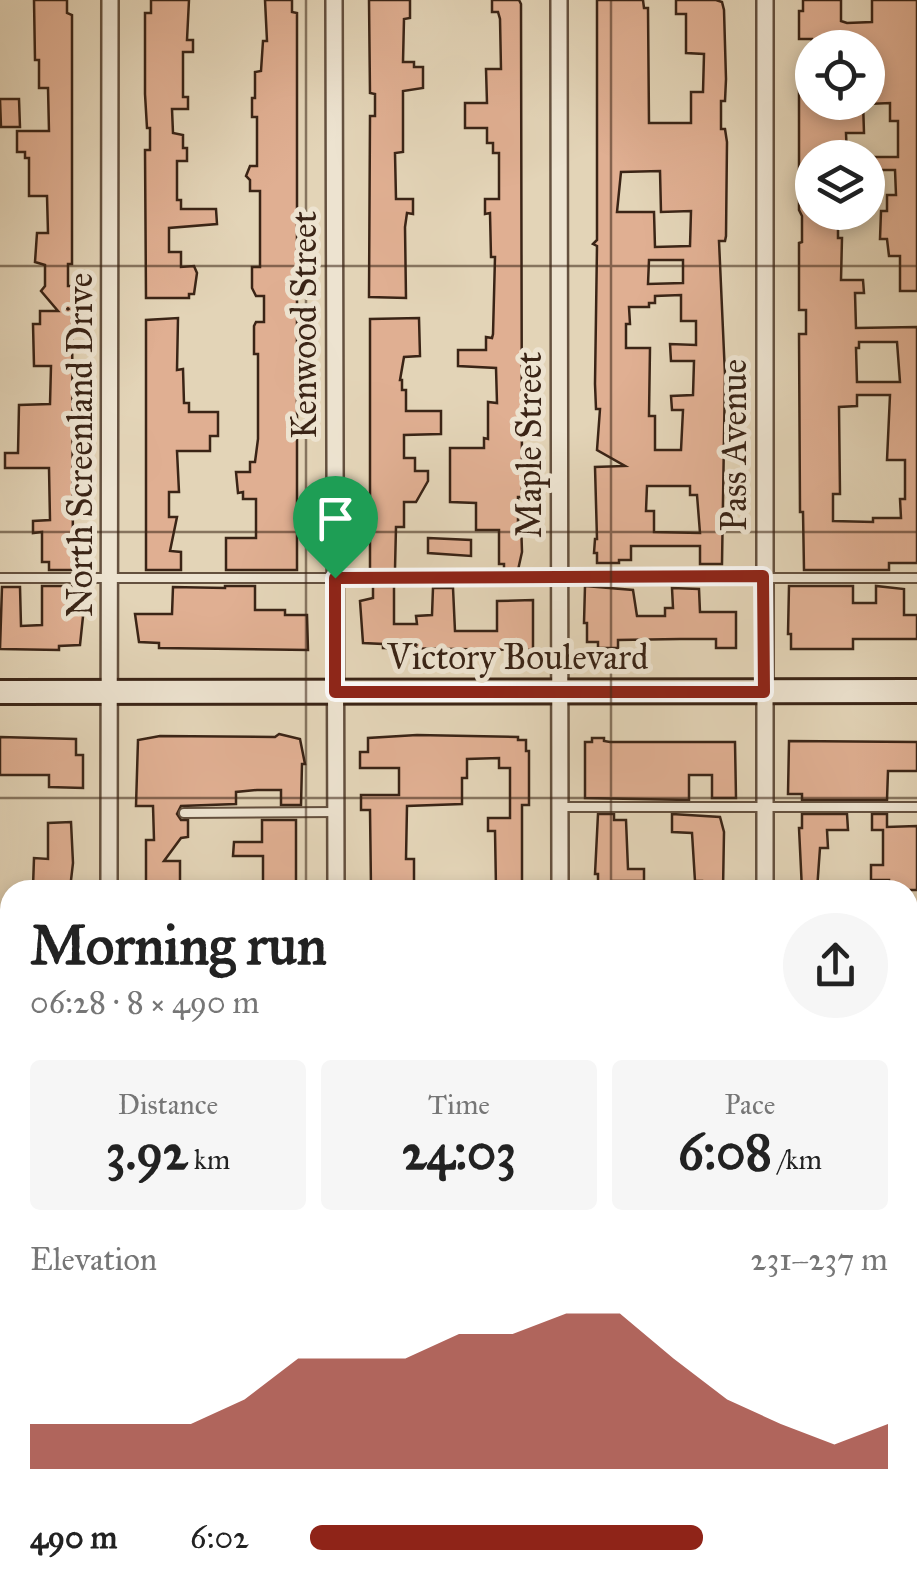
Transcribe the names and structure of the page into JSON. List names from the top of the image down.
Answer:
{
  "streets": {
    "main road": ["Victory Boulevard"],
    "street": [
      "Kenwood Street",
      "North Screenland Drive",
      "Maple Street",
      "Pass Avenue"
    ]
  },
  "crossings": [
    ["Kenwood Street", "Victory Boulevard"],
    ["North Screenland Drive", "Victory Boulevard"],
    ["Maple Street", "Victory Boulevard"],
    ["Pass Avenue", "Victory Boulevard"]
  ],
  "page": {
    "heading": ["Morning run", "06:28 · 8 × 490 m"],
    "stats": [
      ["Distance", "3.92 km"],
      ["Time", "24:03"],
      ["Pace", "6:08 /km"]
    ],
    "chart": ["Elevation", "231–237 m"],
    "list": [
      {
        "name": "490 m",
        "note": "6:02"
      }
    ]
  }
}
